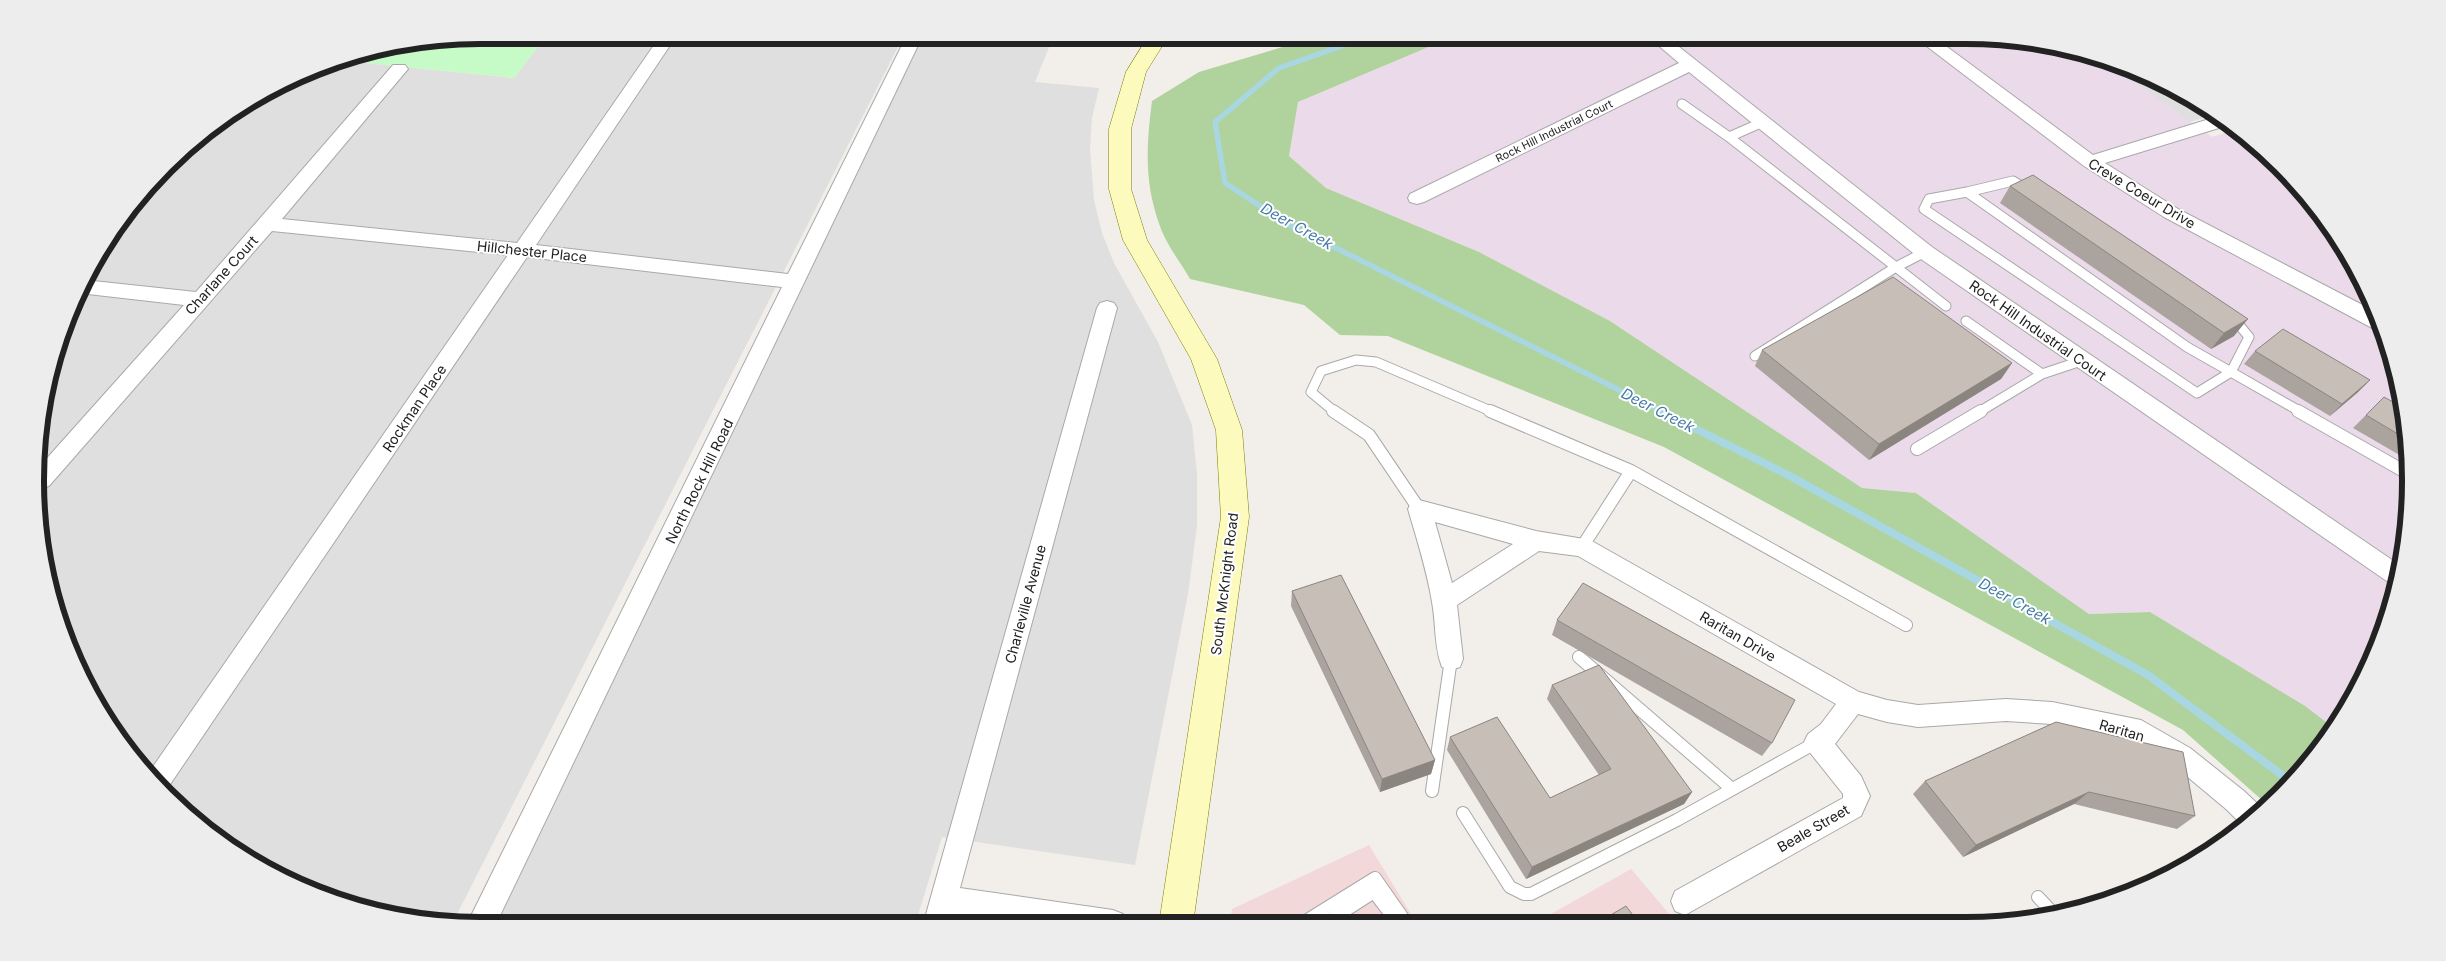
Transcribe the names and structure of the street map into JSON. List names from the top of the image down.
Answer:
{
  "streets": {
    "main road": ["South McKnight Road"],
    "street": [
      "Rock Hill Industrial Court",
      "Creve Coeur Drive",
      "Hillchester Place",
      "Charlane Court",
      "Rockman Place",
      "North Rock Hill Road",
      "Charleville Avenue",
      "Raritan Drive",
      "Raritan",
      "Beale Street"
    ]
  },
  "crossings": [
    ["Hillchester Place", "Charlane Court"],
    ["Hillchester Place", "Rockman Place"],
    ["Hillchester Place", "North Rock Hill Road"],
    ["Raritan Drive", "Raritan"]
  ],
  "water": ["Deer Creek"]
}
